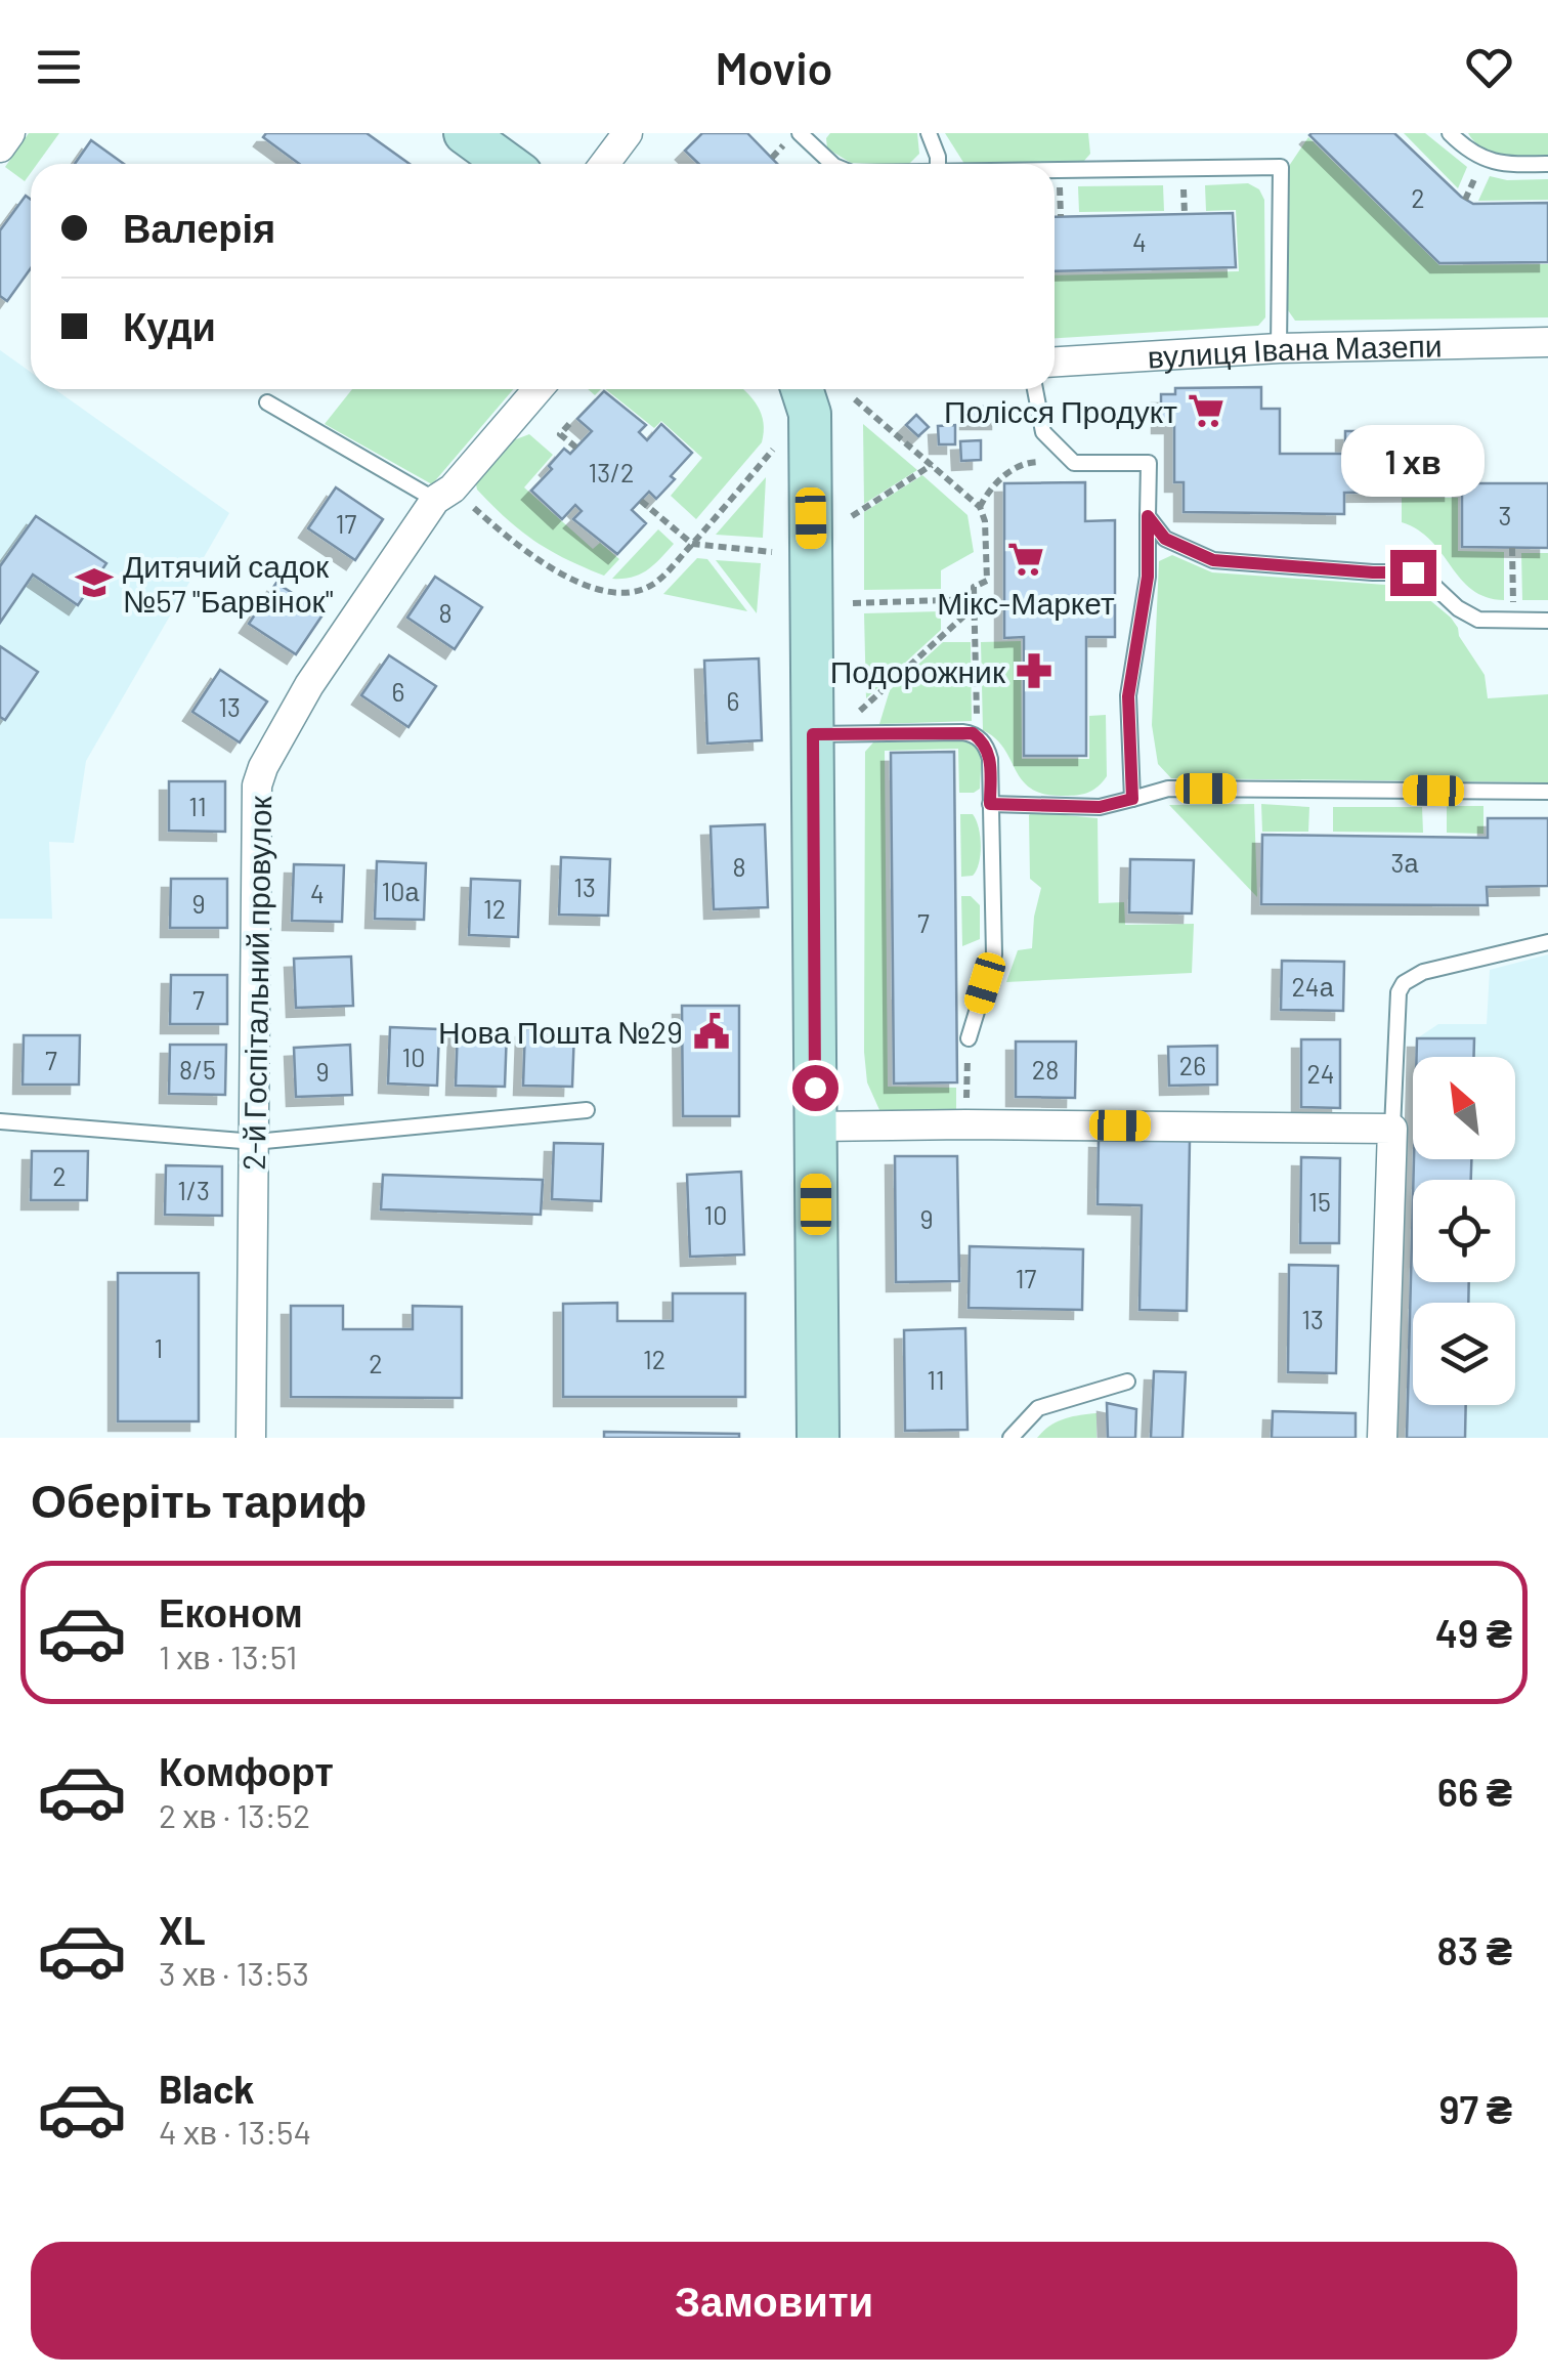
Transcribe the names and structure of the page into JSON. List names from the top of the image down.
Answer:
{
  "streets": {
    "street": ["вулиця Івана Мазепи", "2-й Госпітальний провулок"]
  },
  "places": {
    "supermarket": ["Полісся Продукт", "Мікс-Маркет"],
    "school or university": ["Дитячий садок №57 \"Барвінок\""],
    "pharmacy": ["Подорожник"],
    "public building": ["Нова Пошта №29"]
  },
  "house_numbers": [
    "2",
    "4",
    "13/2",
    "3",
    "17",
    "8",
    "6",
    "6",
    "13",
    "11",
    "3а",
    "8",
    "13",
    "10а",
    "4",
    "9",
    "12",
    "7",
    "24а",
    "7",
    "10",
    "7",
    "26",
    "8/5",
    "28",
    "9",
    "24",
    "2",
    "1/3",
    "15",
    "10",
    "9",
    "17",
    "13",
    "1",
    "12",
    "2",
    "11"
  ],
  "north": "top left",
  "page": {
    "header": "Movio",
    "banner": ["Валерія", "Куди"],
    "bubble": "1 хв",
    "heading": "Оберіть тариф",
    "list": [
      {
        "name": "Економ",
        "note": "1 хв · 13:51",
        "value": "49 ₴"
      },
      {
        "name": "Комфорт",
        "note": "2 хв · 13:52",
        "value": "66 ₴"
      },
      {
        "name": "XL",
        "note": "3 хв · 13:53",
        "value": "83 ₴"
      },
      {
        "name": "Black",
        "note": "4 хв · 13:54",
        "value": "97 ₴"
      }
    ],
    "buttons": "Замовити"
  }
}
